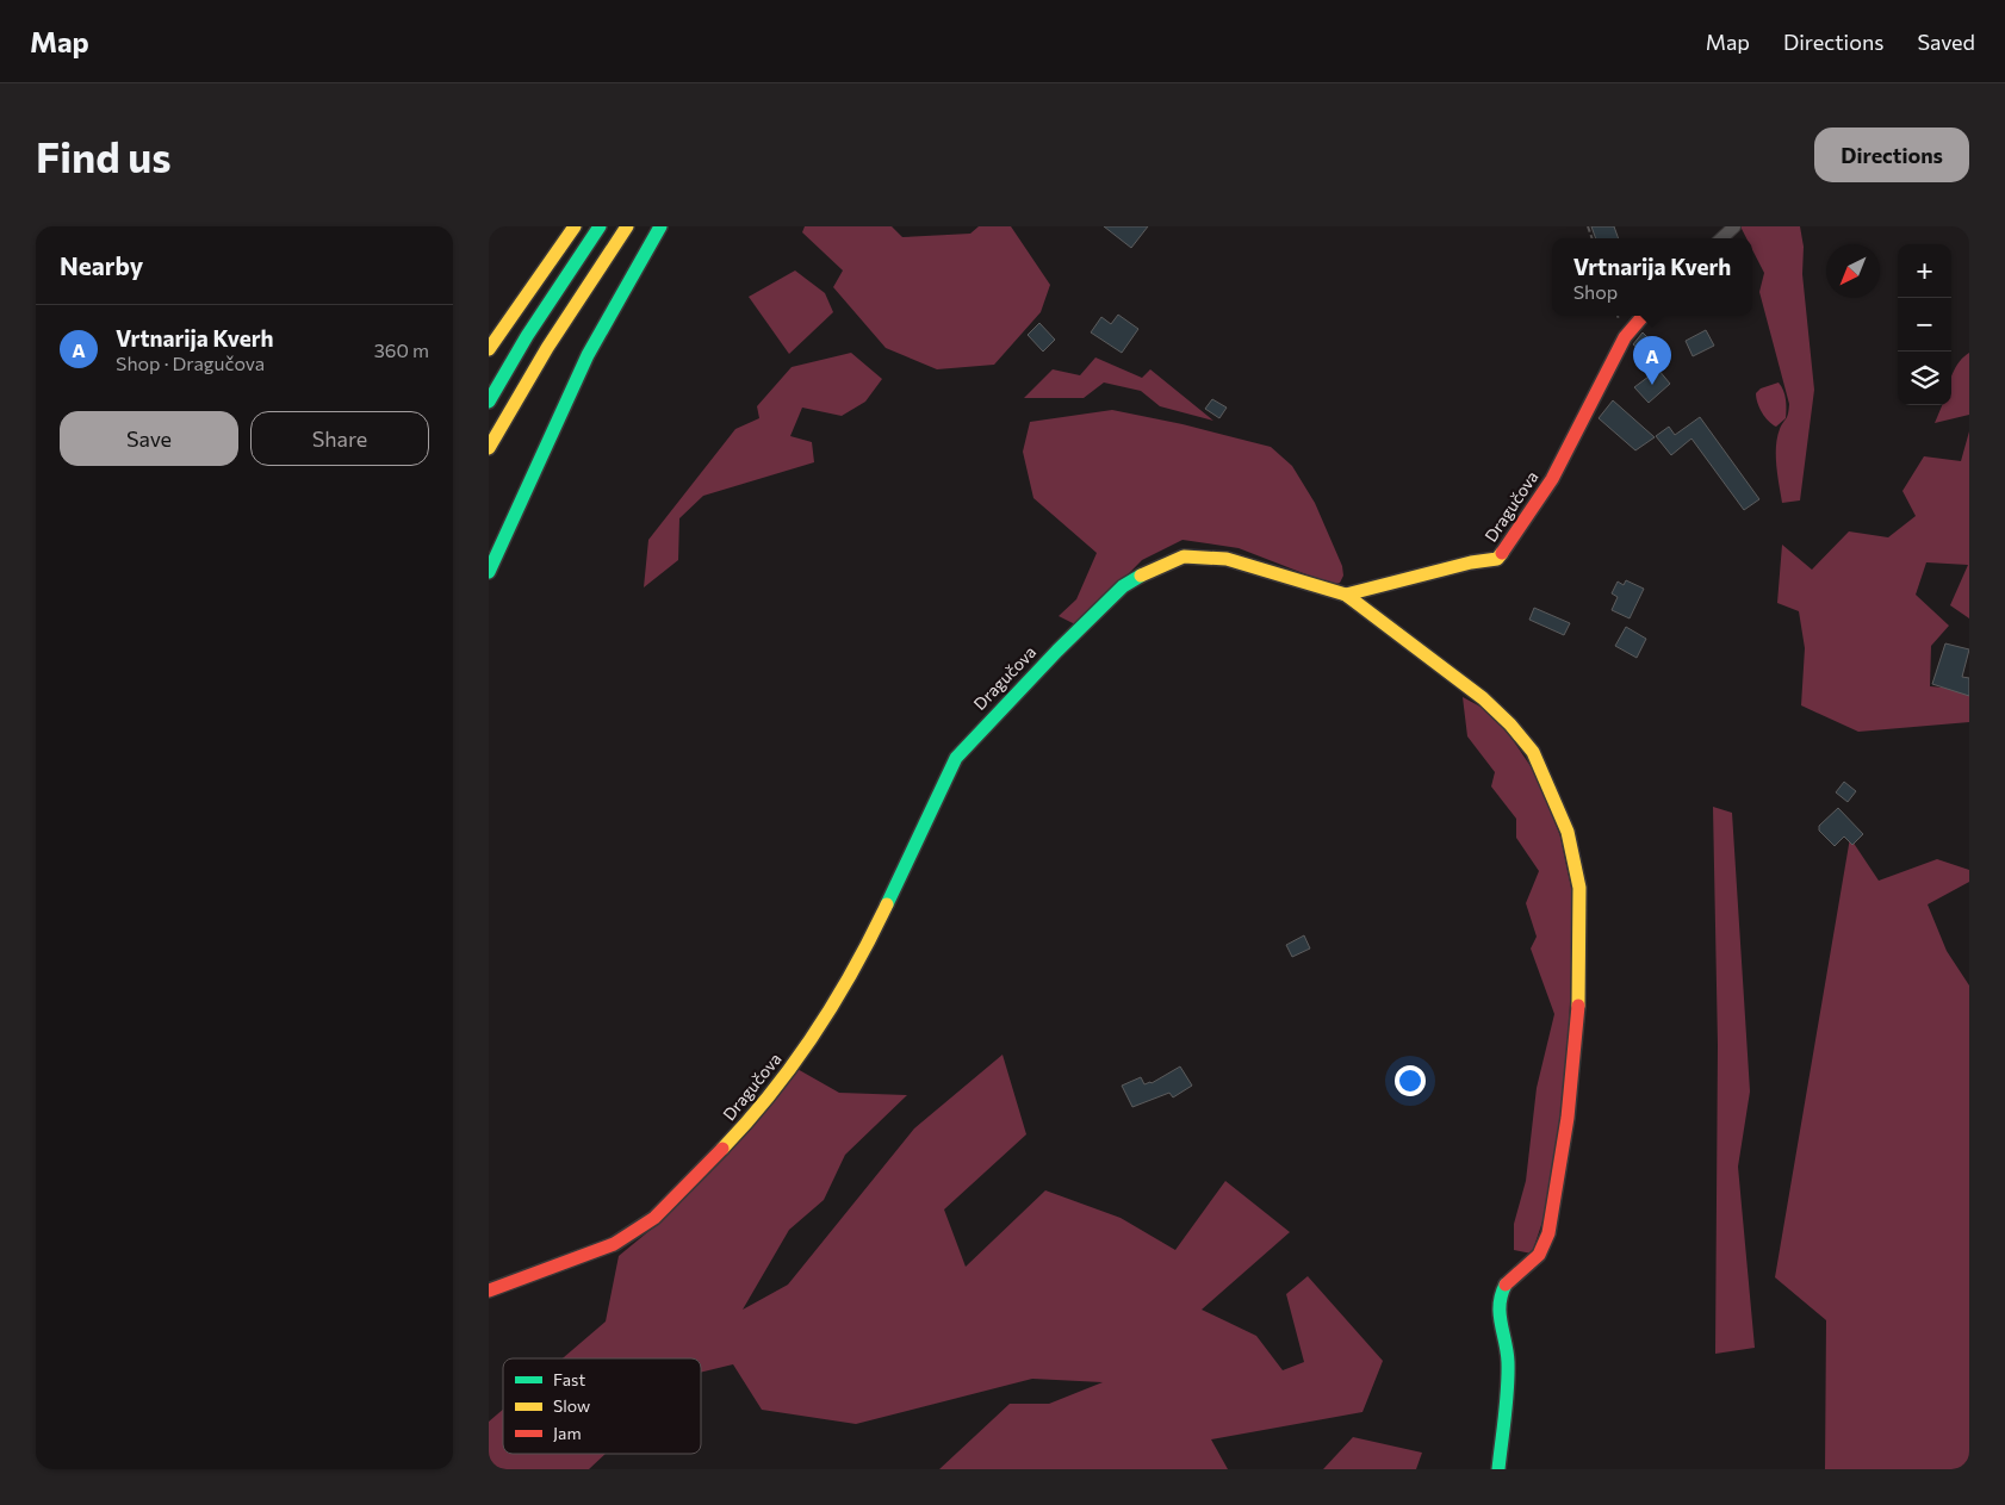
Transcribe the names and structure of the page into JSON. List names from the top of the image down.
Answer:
{
  "streets": {
    "main road": ["Dragučova"]
  },
  "legend": ["Fast", "Slow", "Jam"],
  "north": "bottom left",
  "page": {
    "header": "Map",
    "nav": ["Map", "Directions", "Saved"],
    "buttons": [
      "Directions",
      ["Save", "Share"]
    ],
    "title": "Find us",
    "heading": "Nearby",
    "popup": ["Vrtnarija Kverh", "Shop"],
    "map_buttons": ["+", "−"],
    "list": [
      {
        "mark": "A",
        "name": "Vrtnarija Kverh",
        "note": "Shop · Dragučova",
        "value": "360 m"
      }
    ],
    "pins": "A"
  }
}
